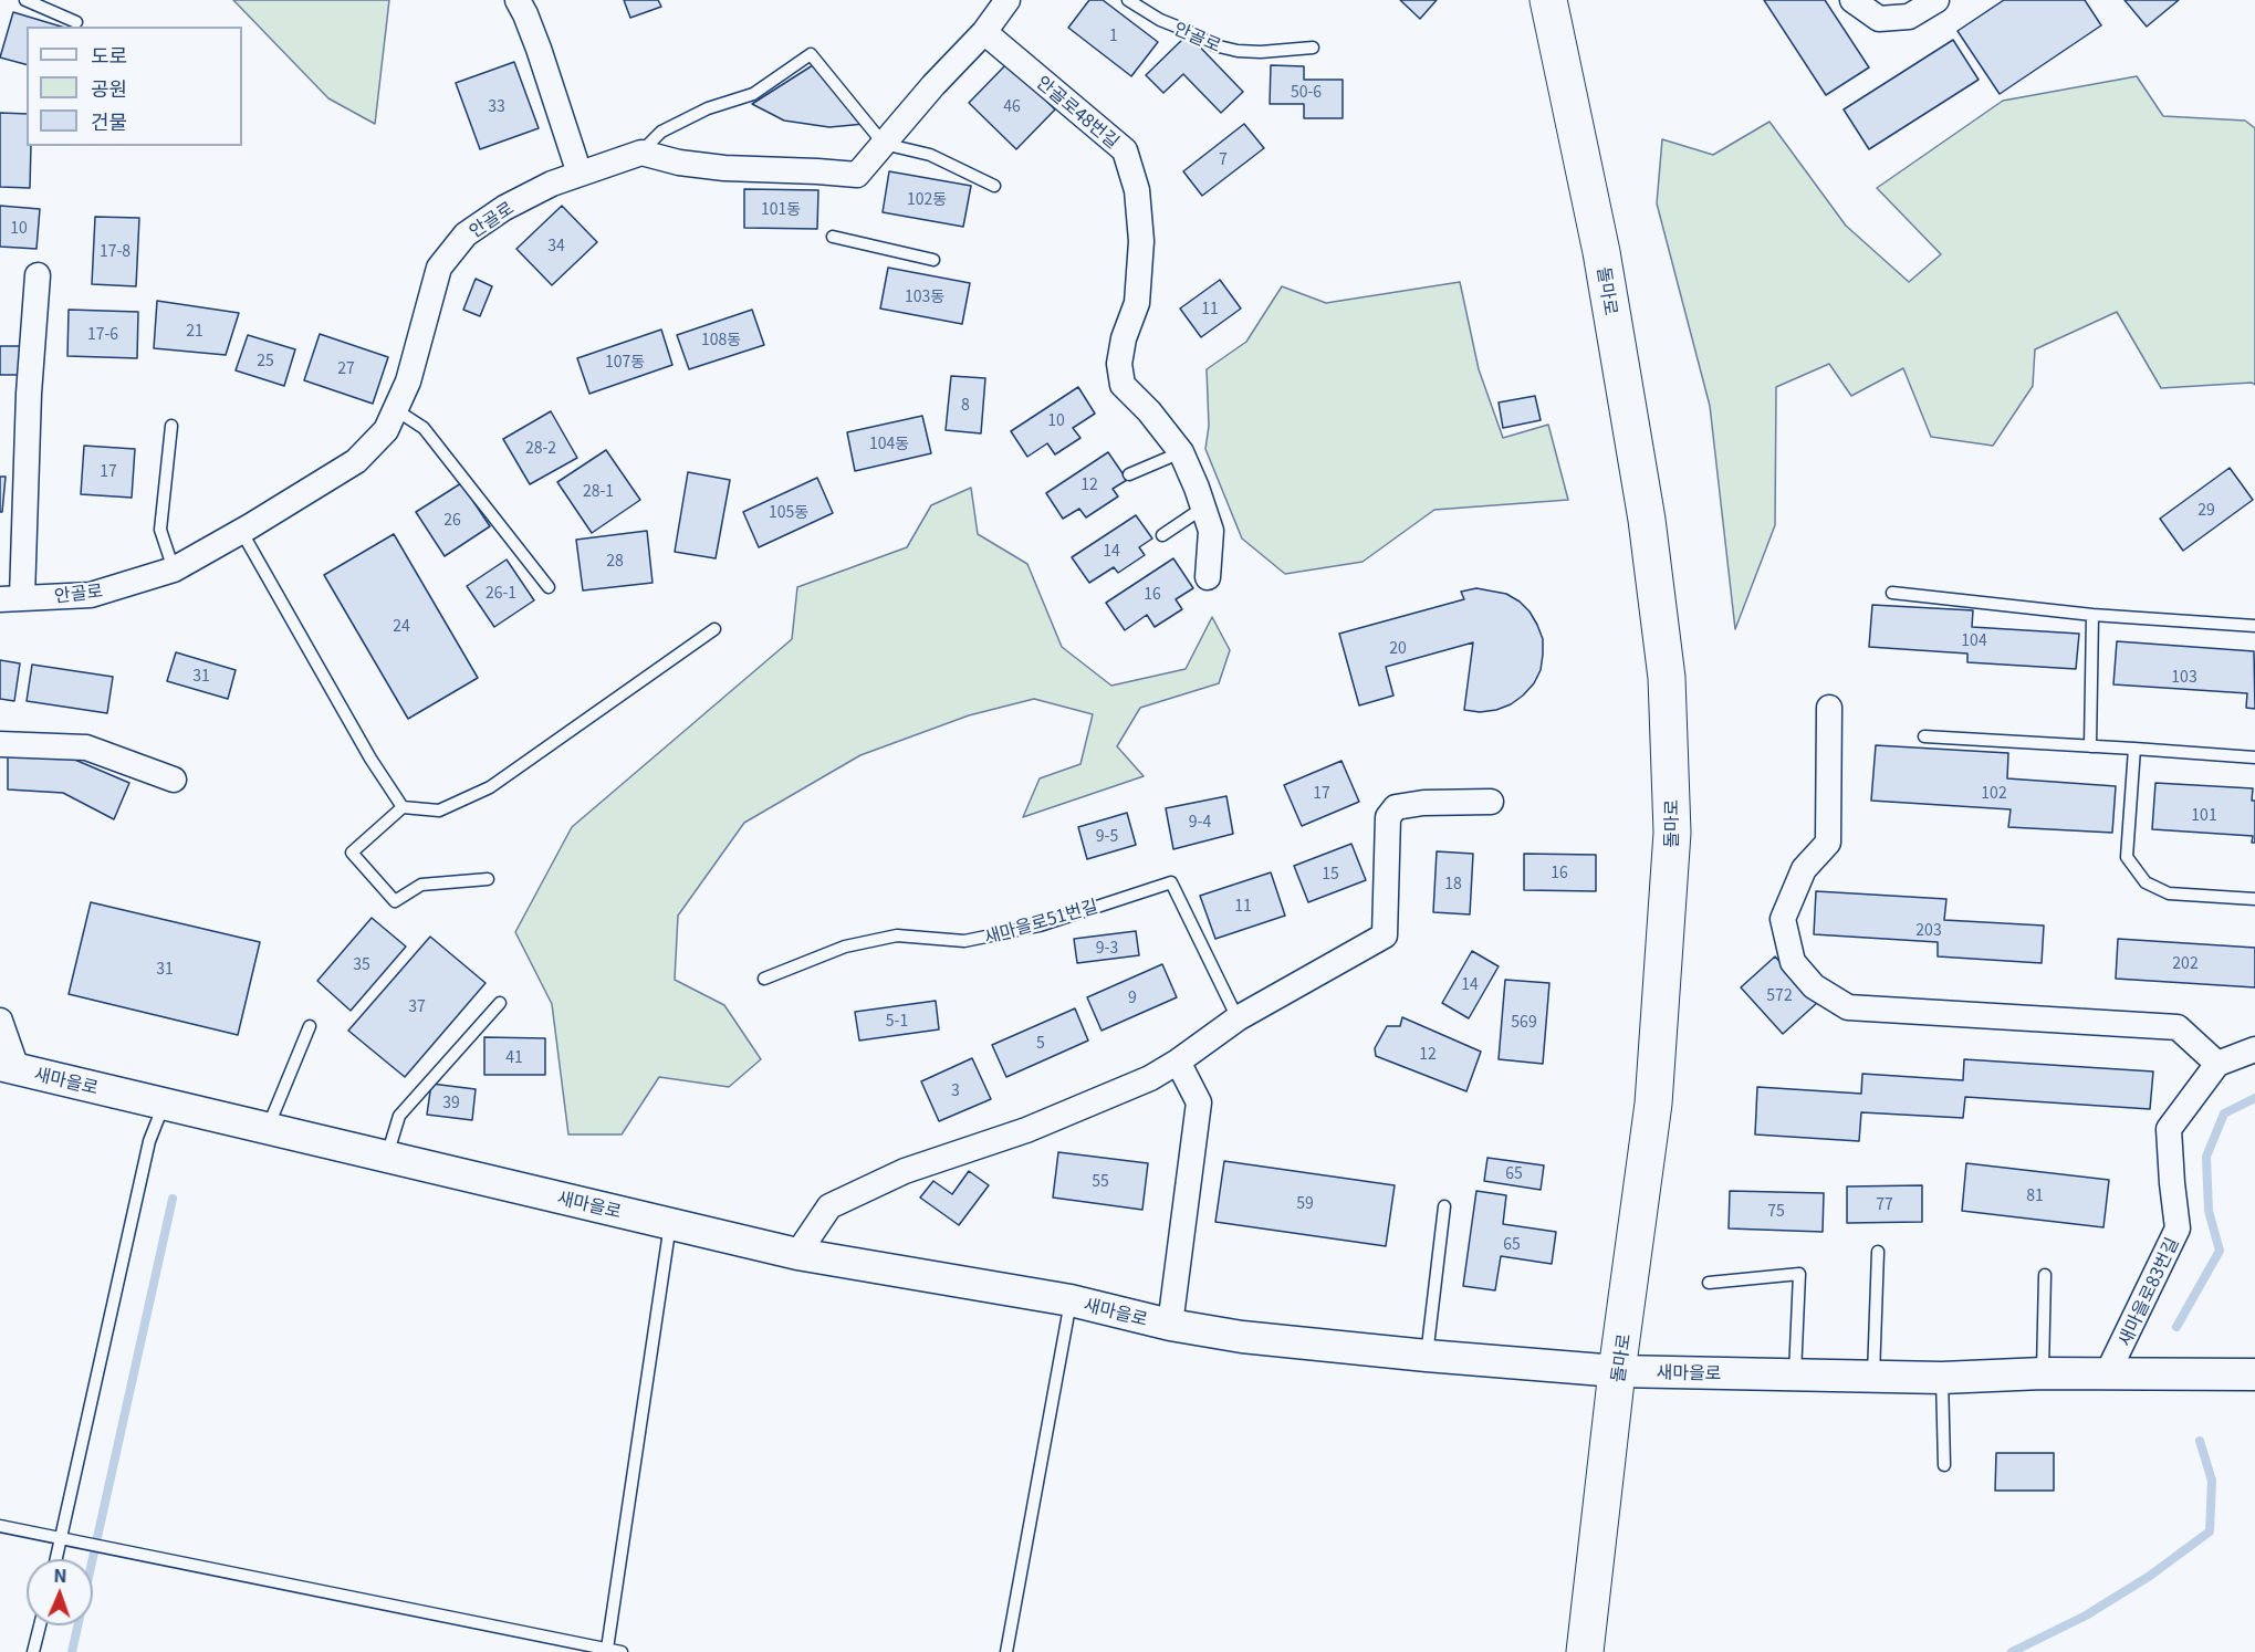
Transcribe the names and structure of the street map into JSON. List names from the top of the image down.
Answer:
{
  "streets": {
    "main road": ["돌마로"],
    "street": [
      "안골로",
      "안골로48번길",
      "새마을로",
      "새마을로83번길"
    ],
    "lane": ["새마을로51번길"]
  },
  "crossings": [
    ["돌마로", "새마을로"],
    ["새마을로", "새마을로83번길"]
  ],
  "house_numbers": [
    "1",
    "50-6",
    "33",
    "46",
    "7",
    "102동",
    "101동",
    "10",
    "34",
    "17-8",
    "103동",
    "11",
    "21",
    "17-6",
    "108동",
    "25",
    "107동",
    "27",
    "8",
    "10",
    "104동",
    "28-2",
    "17",
    "12",
    "28-1",
    "29",
    "105동",
    "26",
    "14",
    "28",
    "26-1",
    "16",
    "24",
    "104",
    "20",
    "31",
    "103",
    "17",
    "102",
    "101",
    "9-4",
    "9-5",
    "16",
    "15",
    "18",
    "11",
    "203",
    "9-3",
    "202",
    "35",
    "31",
    "14",
    "572",
    "9",
    "37",
    "5-1",
    "569",
    "5",
    "12",
    "41",
    "3",
    "39",
    "65",
    "55",
    "81",
    "59",
    "77",
    "75",
    "65"
  ],
  "legend": ["도로", "공원", "건물"],
  "north": "top"
}
